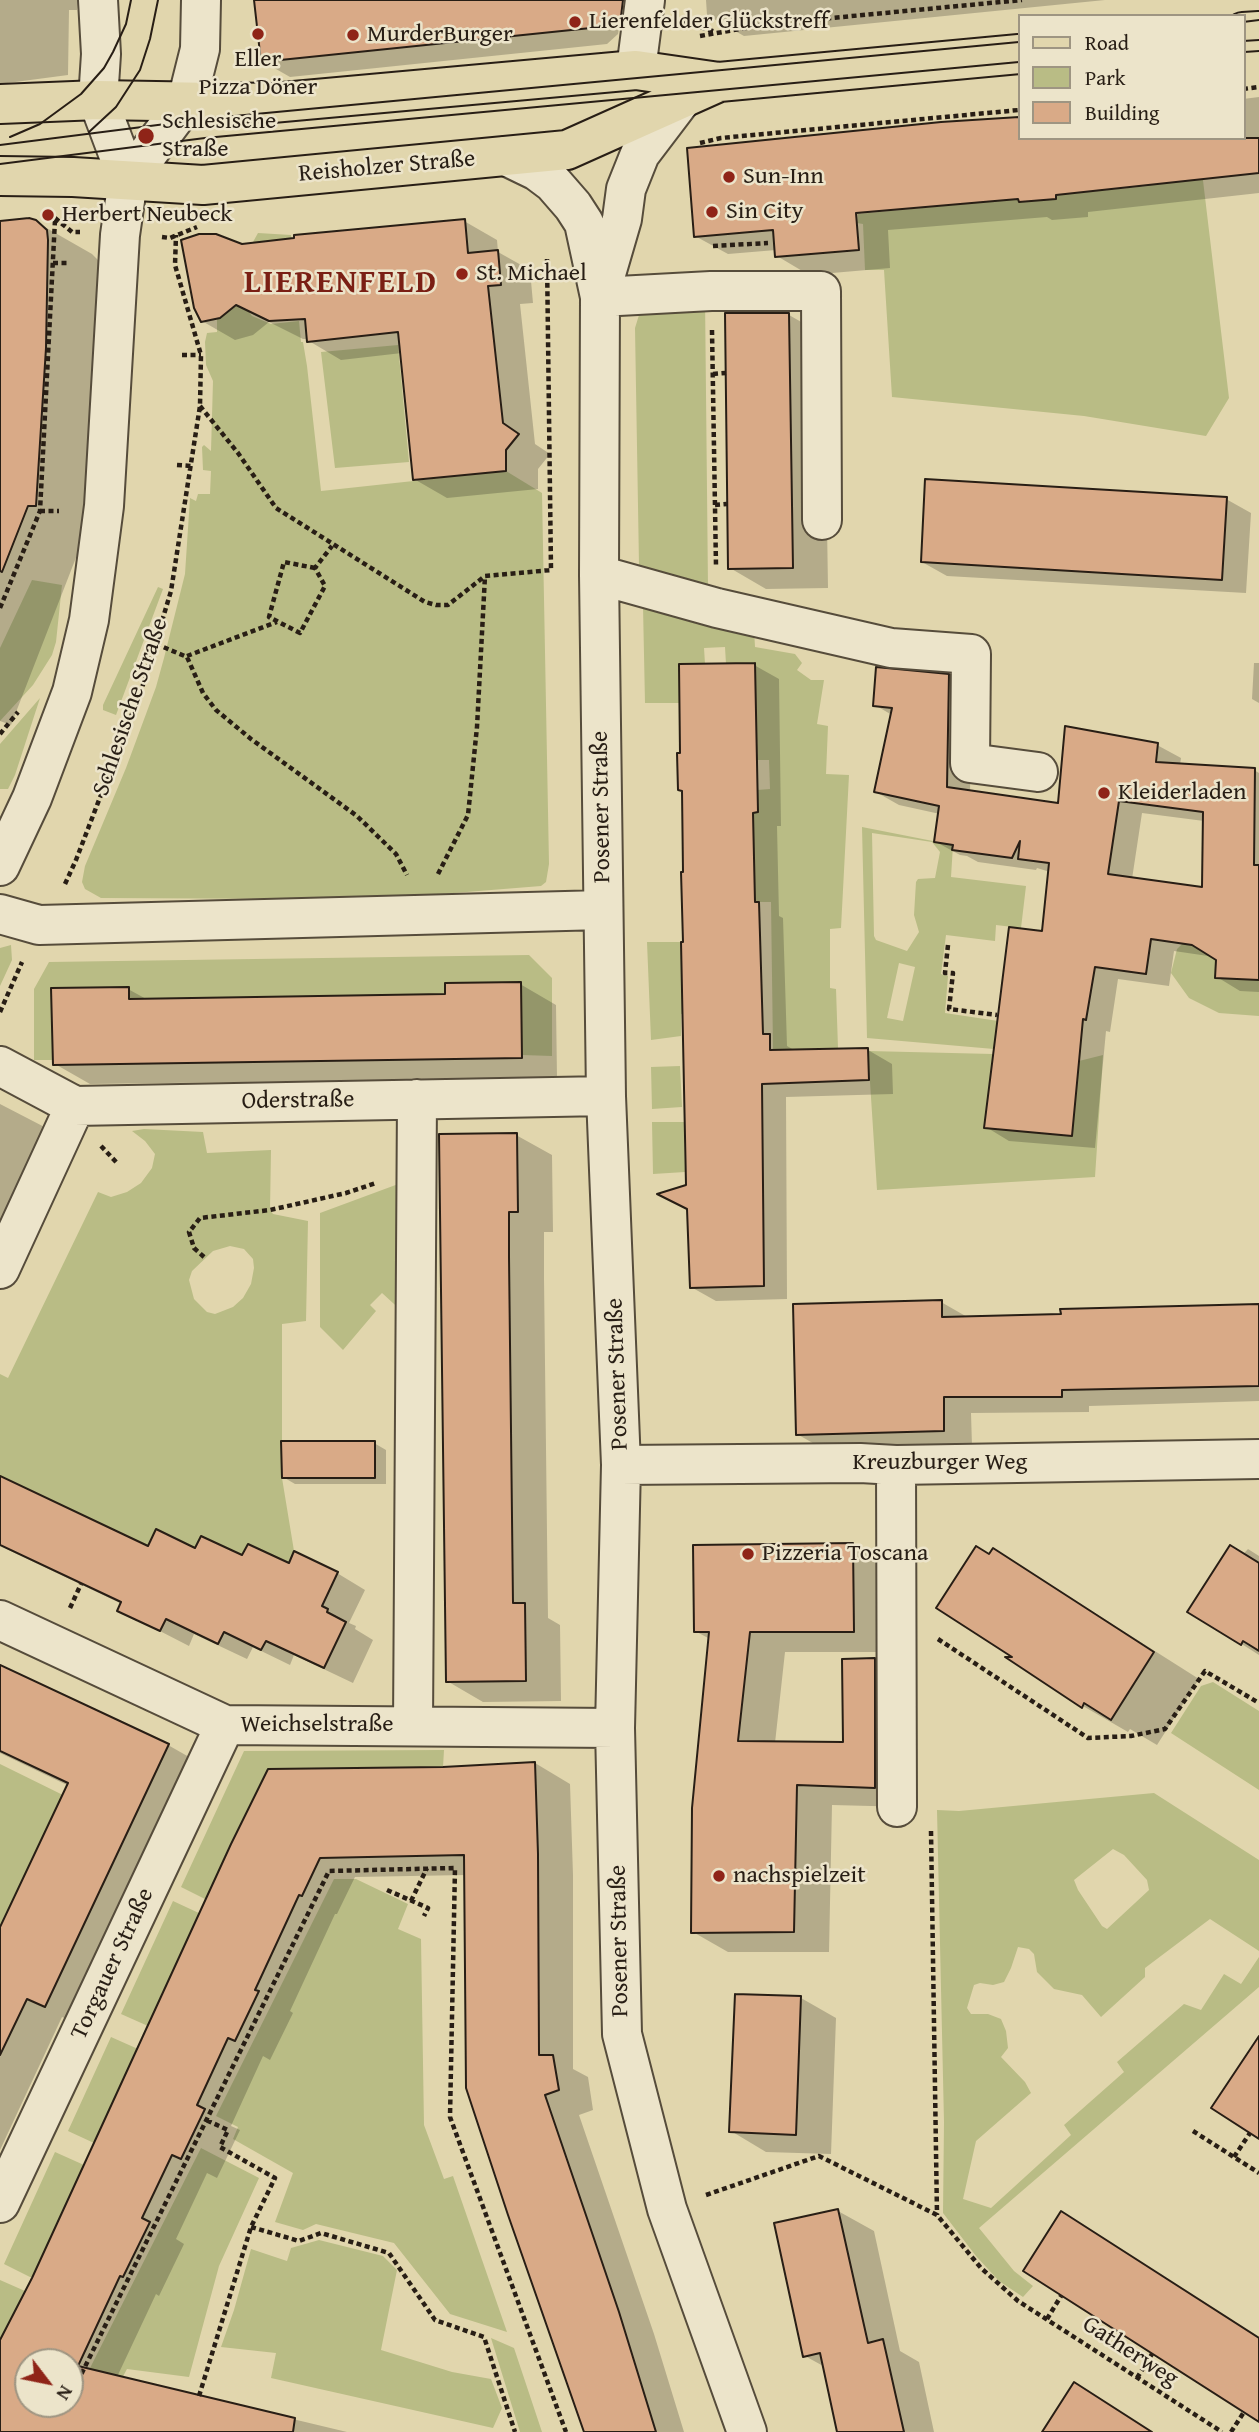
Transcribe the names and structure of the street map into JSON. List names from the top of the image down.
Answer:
{
  "streets": {
    "main road": ["Reisholzer Straße"],
    "street": [
      "Posener Straße",
      "Oderstraße",
      "Kreuzburger Weg",
      "Weichselstraße",
      "Torgauer Straße"
    ],
    "path": ["Schlesische Straße", "Gatherweg"]
  },
  "crossings": [
    ["Reisholzer Straße", "Posener Straße"],
    ["Posener Straße", "Oderstraße"],
    ["Posener Straße", "Kreuzburger Weg"],
    ["Posener Straße", "Weichselstraße"],
    ["Weichselstraße", "Torgauer Straße"]
  ],
  "districts": ["LIERENFELD"],
  "places": [
    "Lierenfelder Glückstreff",
    "Eller Pizza Döner",
    "MurderBurger",
    "Schlesische Straße",
    "Sun-Inn",
    "Sin City",
    "Herbert Neubeck",
    "St. Michael",
    "Kleiderladen",
    "Pizzeria Toscana",
    "nachspielzeit"
  ],
  "legend": ["Road", "Park", "Building"],
  "north": "bottom right"
}
